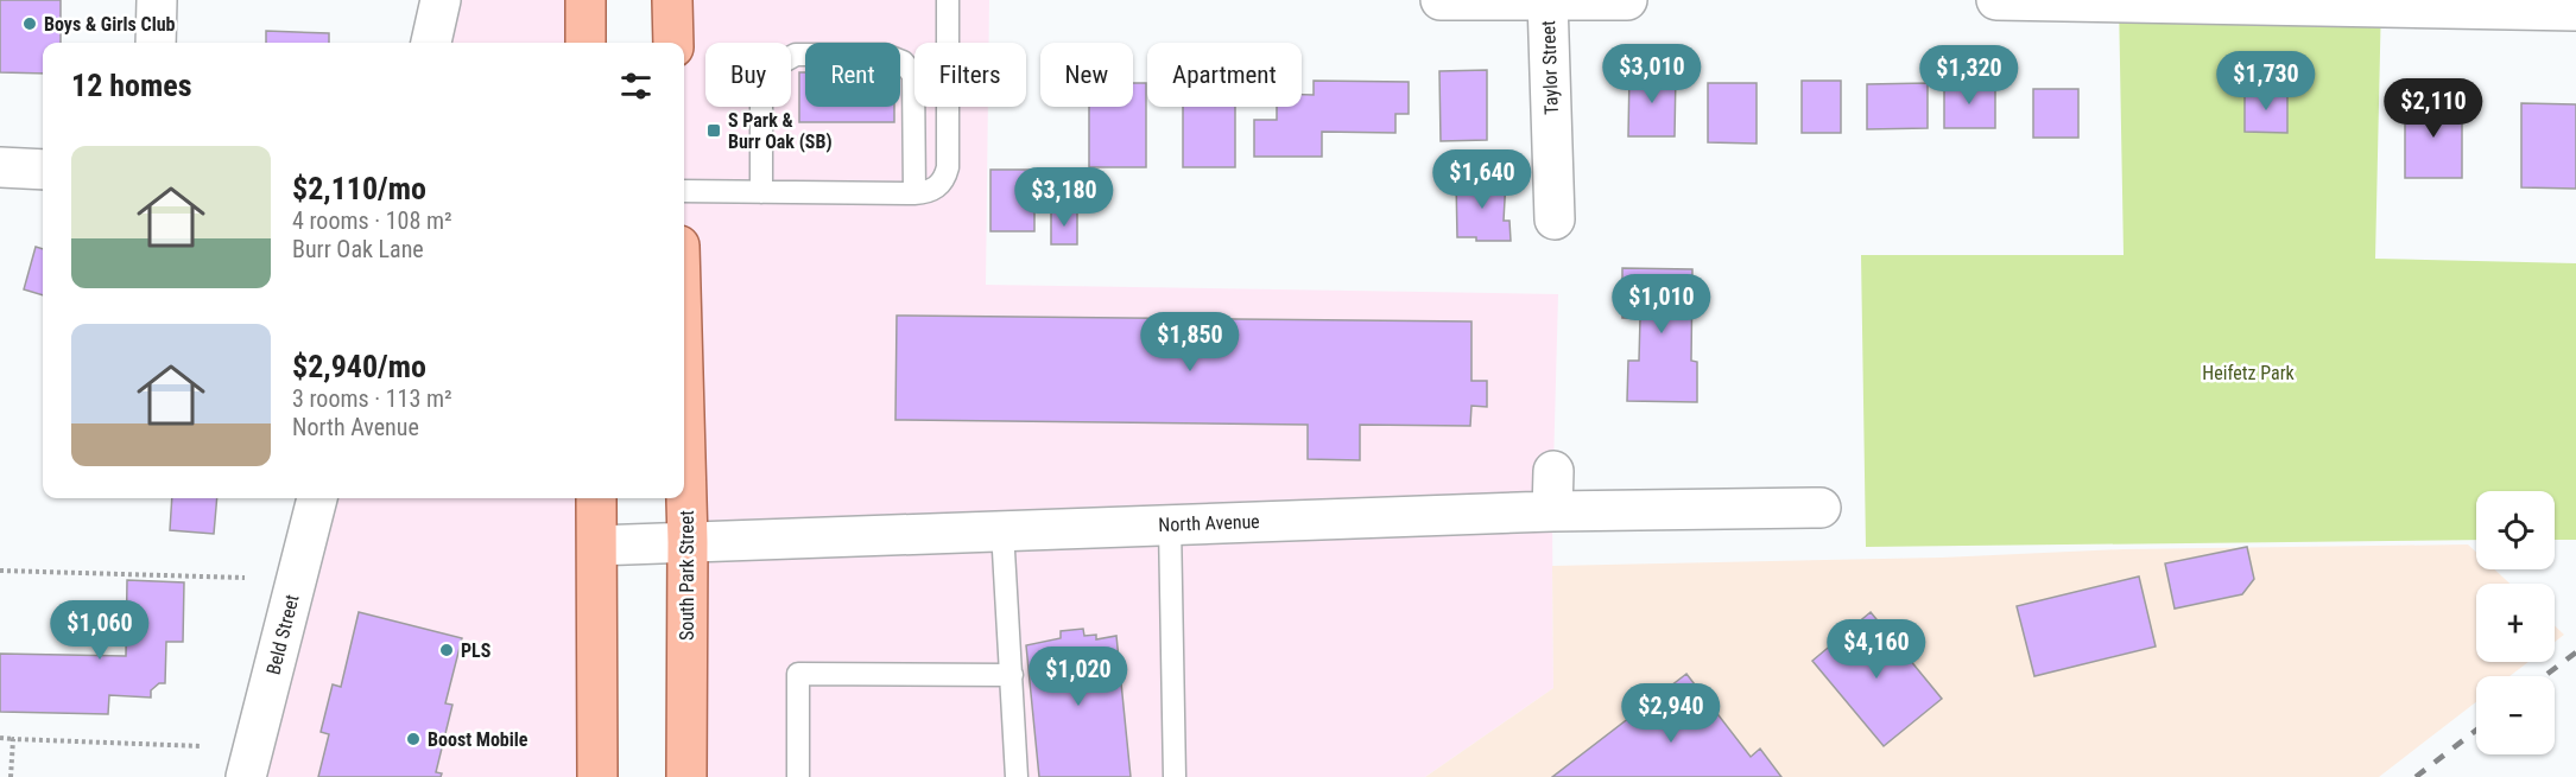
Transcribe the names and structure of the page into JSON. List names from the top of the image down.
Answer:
{
  "streets": {
    "main road": ["South Park Street"],
    "street": ["Taylor Street", "North Avenue", "Beld Street"]
  },
  "crossings": [
    ["North Avenue", "South Park Street"]
  ],
  "parks": ["Heifetz Park"],
  "places": {
    "other": ["Boys & Girls Club", "PLS", "Boost Mobile"],
    "transit": ["S Park & Burr Oak (SB)"]
  },
  "page": {
    "chip": [
      "Buy",
      "Rent",
      "Filters",
      "New",
      "Apartment"
    ],
    "heading": "12 homes",
    "price": [
      "$3,010",
      "$1,320",
      "$1,730",
      "$2,110",
      "$1,640",
      "$3,180",
      "$1,010",
      "$1,850",
      "$1,060",
      "$4,160",
      "$1,020",
      "$2,940"
    ],
    "list": [
      {
        "name": "$2,110/mo",
        "note": "4 rooms · 108 m² · Burr Oak Lane"
      },
      {
        "name": "$2,940/mo",
        "note": "3 rooms · 113 m² · North Avenue"
      }
    ],
    "map_buttons": ["+", "−"]
  }
}
